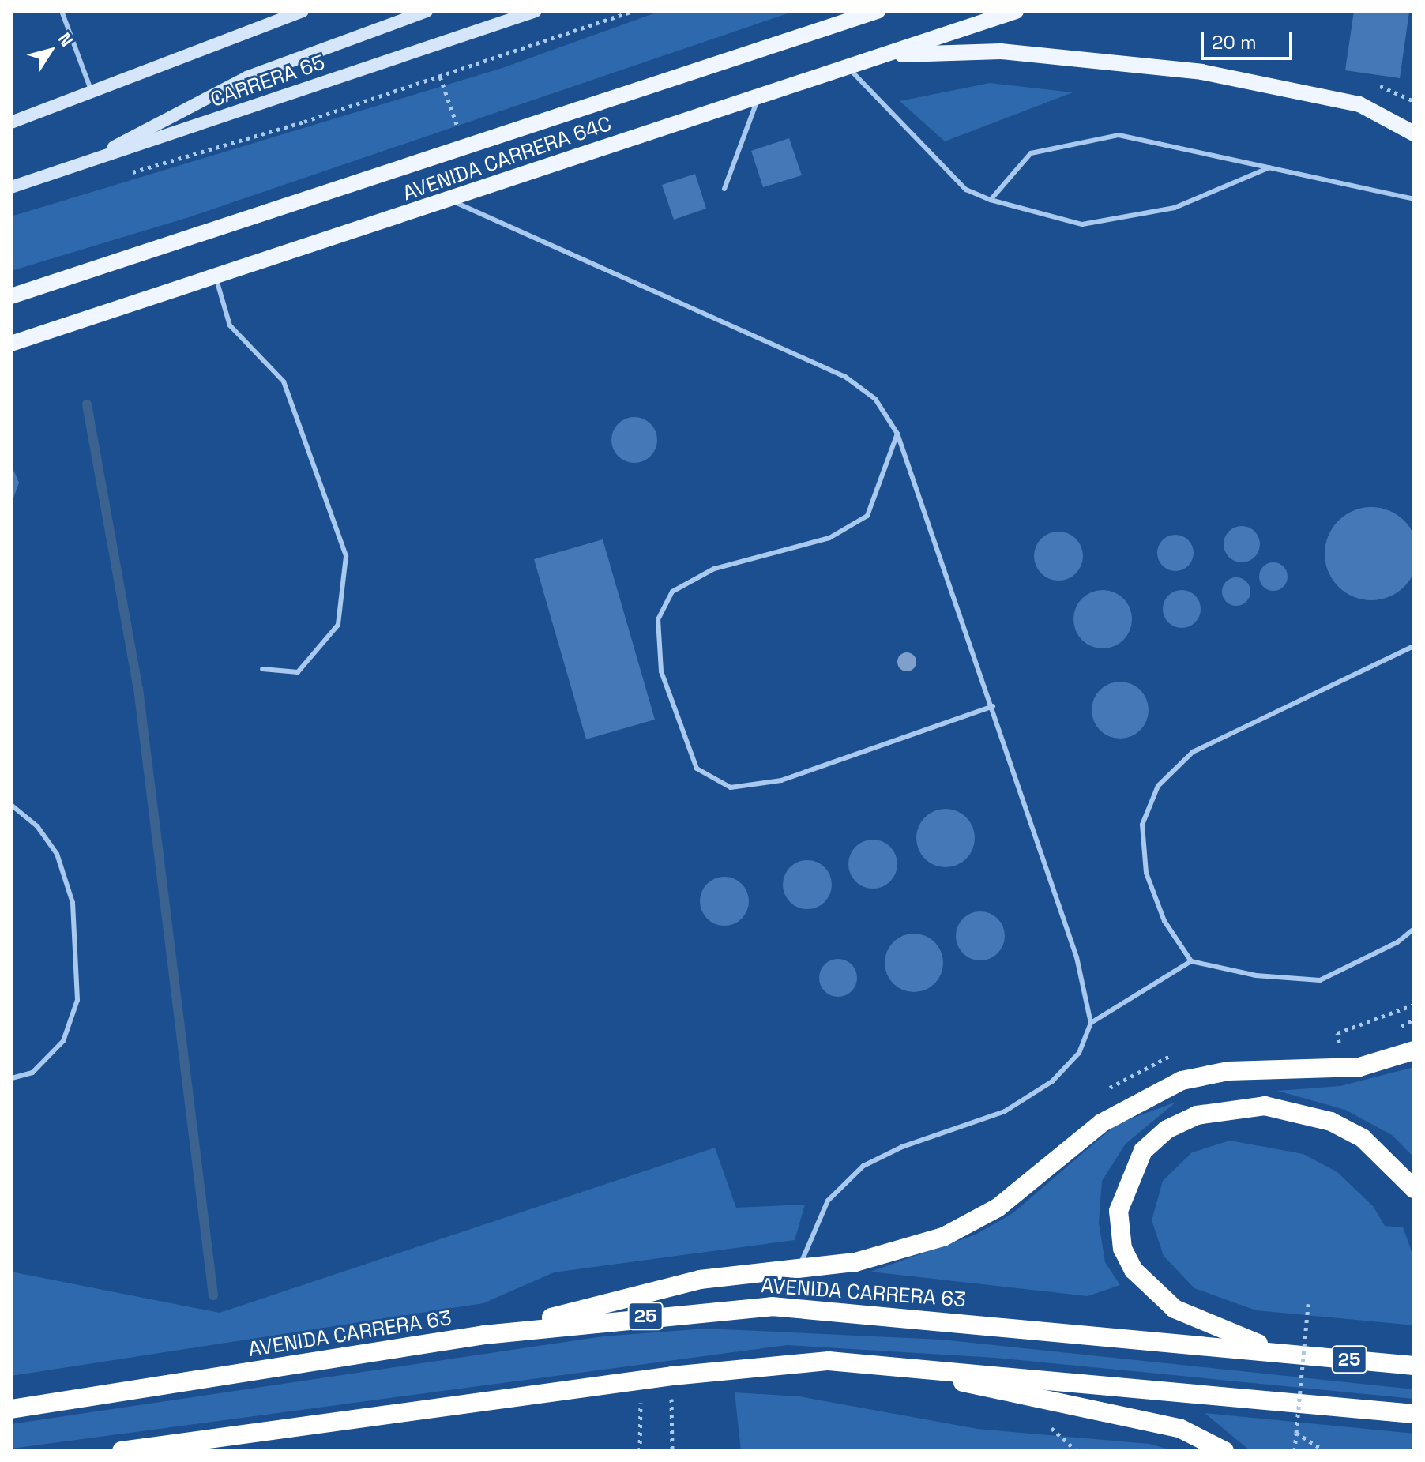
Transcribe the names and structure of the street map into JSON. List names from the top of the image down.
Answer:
{
  "streets": {
    "highway": ["AVENIDA CARRERA 63", "25"],
    "main road": ["CARRERA 65", "AVENIDA CARRERA 64C"]
  },
  "scale_bar": "20 m",
  "north": "top right"
}
